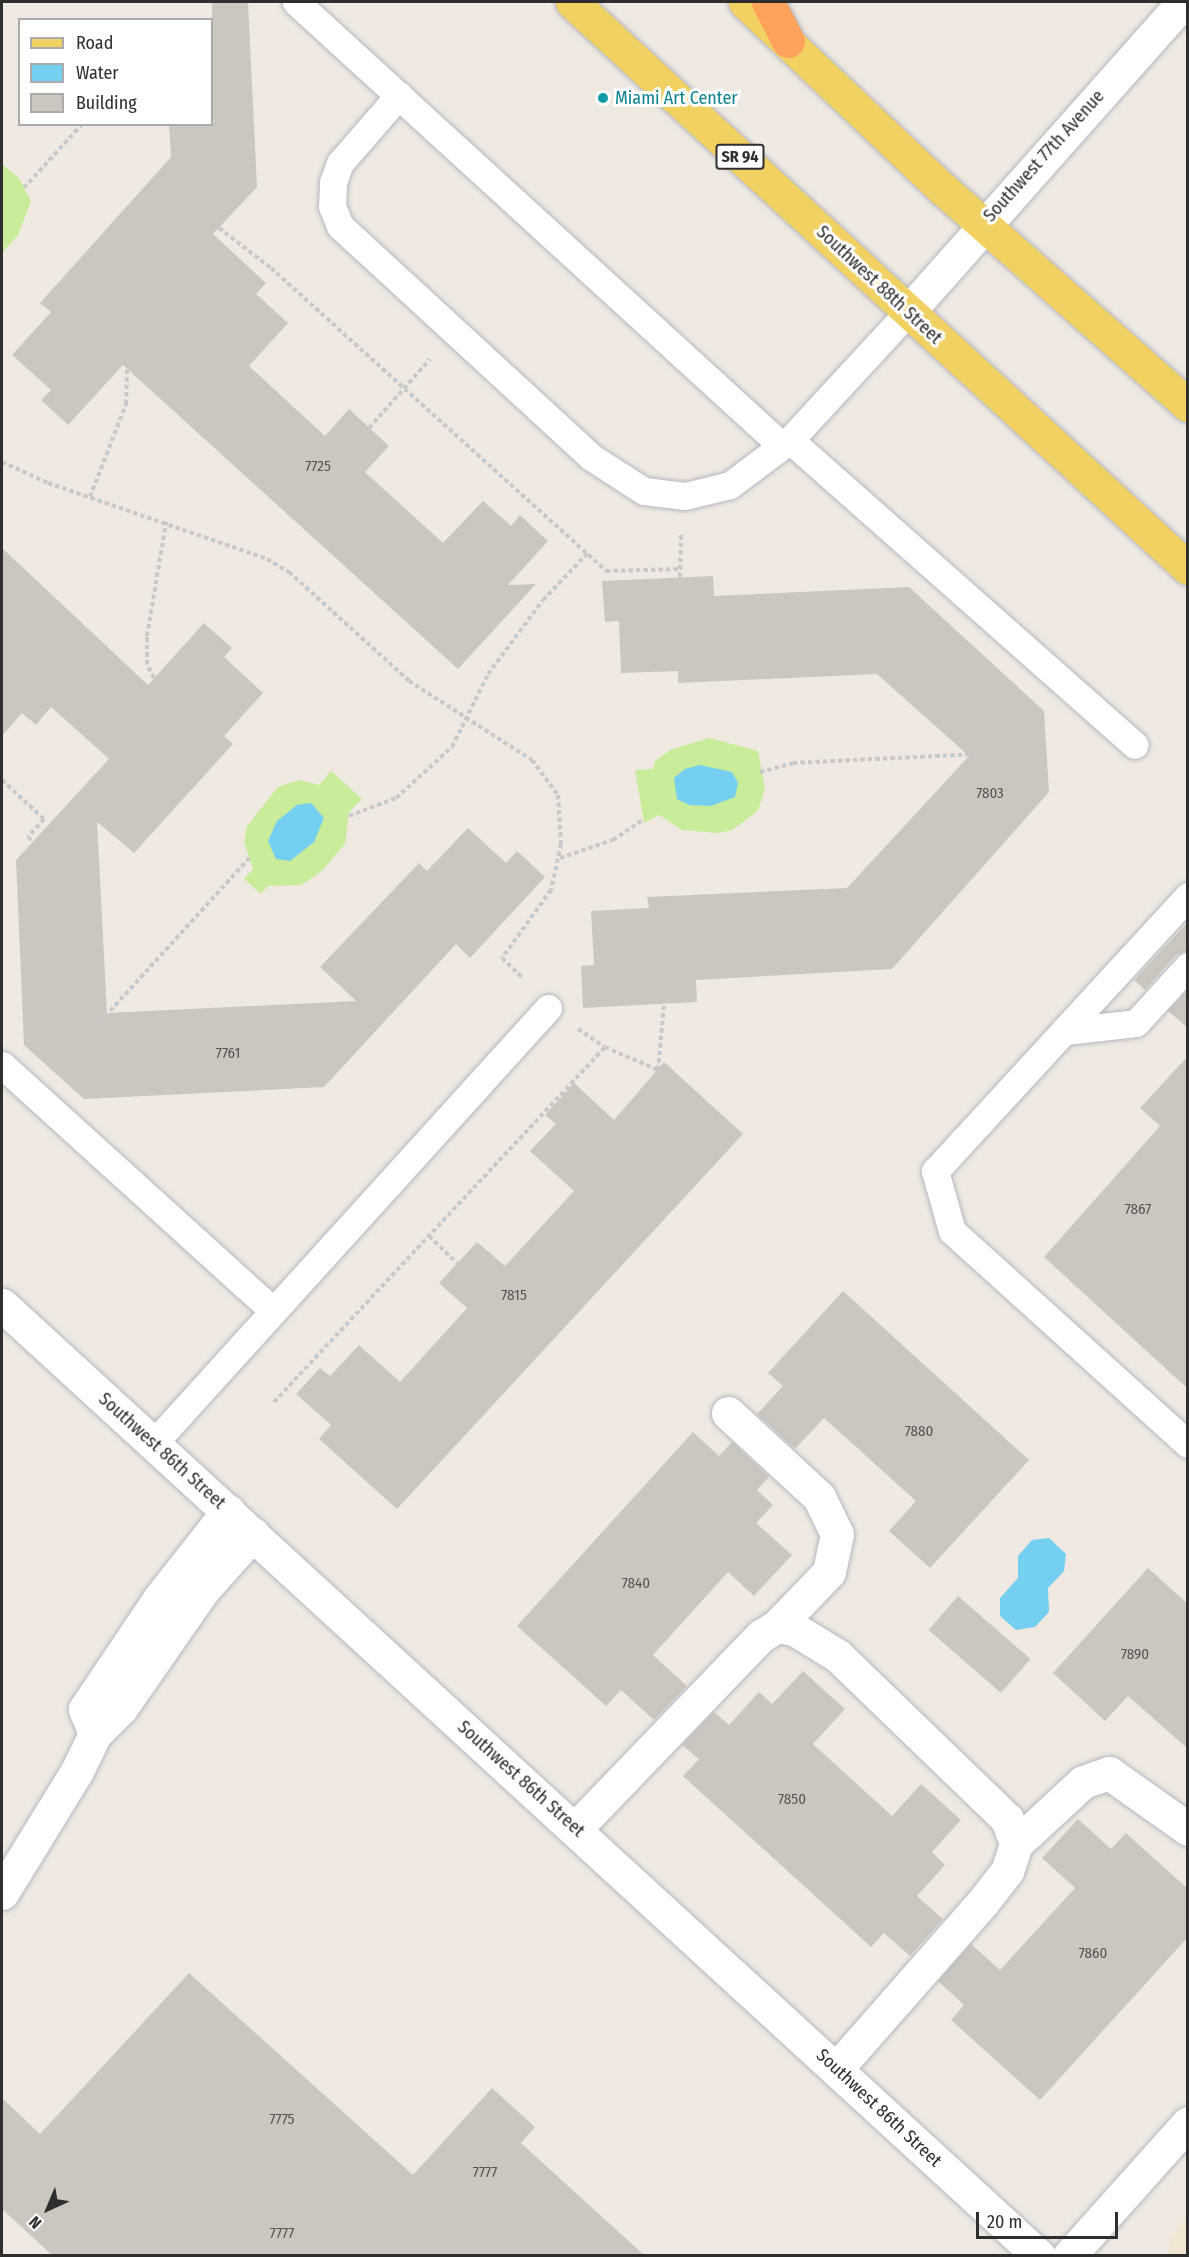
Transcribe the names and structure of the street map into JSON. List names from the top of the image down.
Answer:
{
  "streets": {
    "main road": ["SR 94", "Southwest 88th Street"],
    "street": ["Southwest 77th Avenue", "Southwest 86th Street"]
  },
  "crossings": [
    ["Southwest 77th Avenue", "Southwest 88th Street"]
  ],
  "places": ["Miami Art Center"],
  "house_numbers": [
    "7725",
    "7803",
    "7761",
    "7867",
    "7815",
    "7880",
    "7840",
    "7890",
    "7850",
    "7860",
    "7775",
    "7777",
    "7777"
  ],
  "legend": ["Road", "Water", "Building"],
  "scale_bar": "20 m",
  "north": "bottom left"
}
